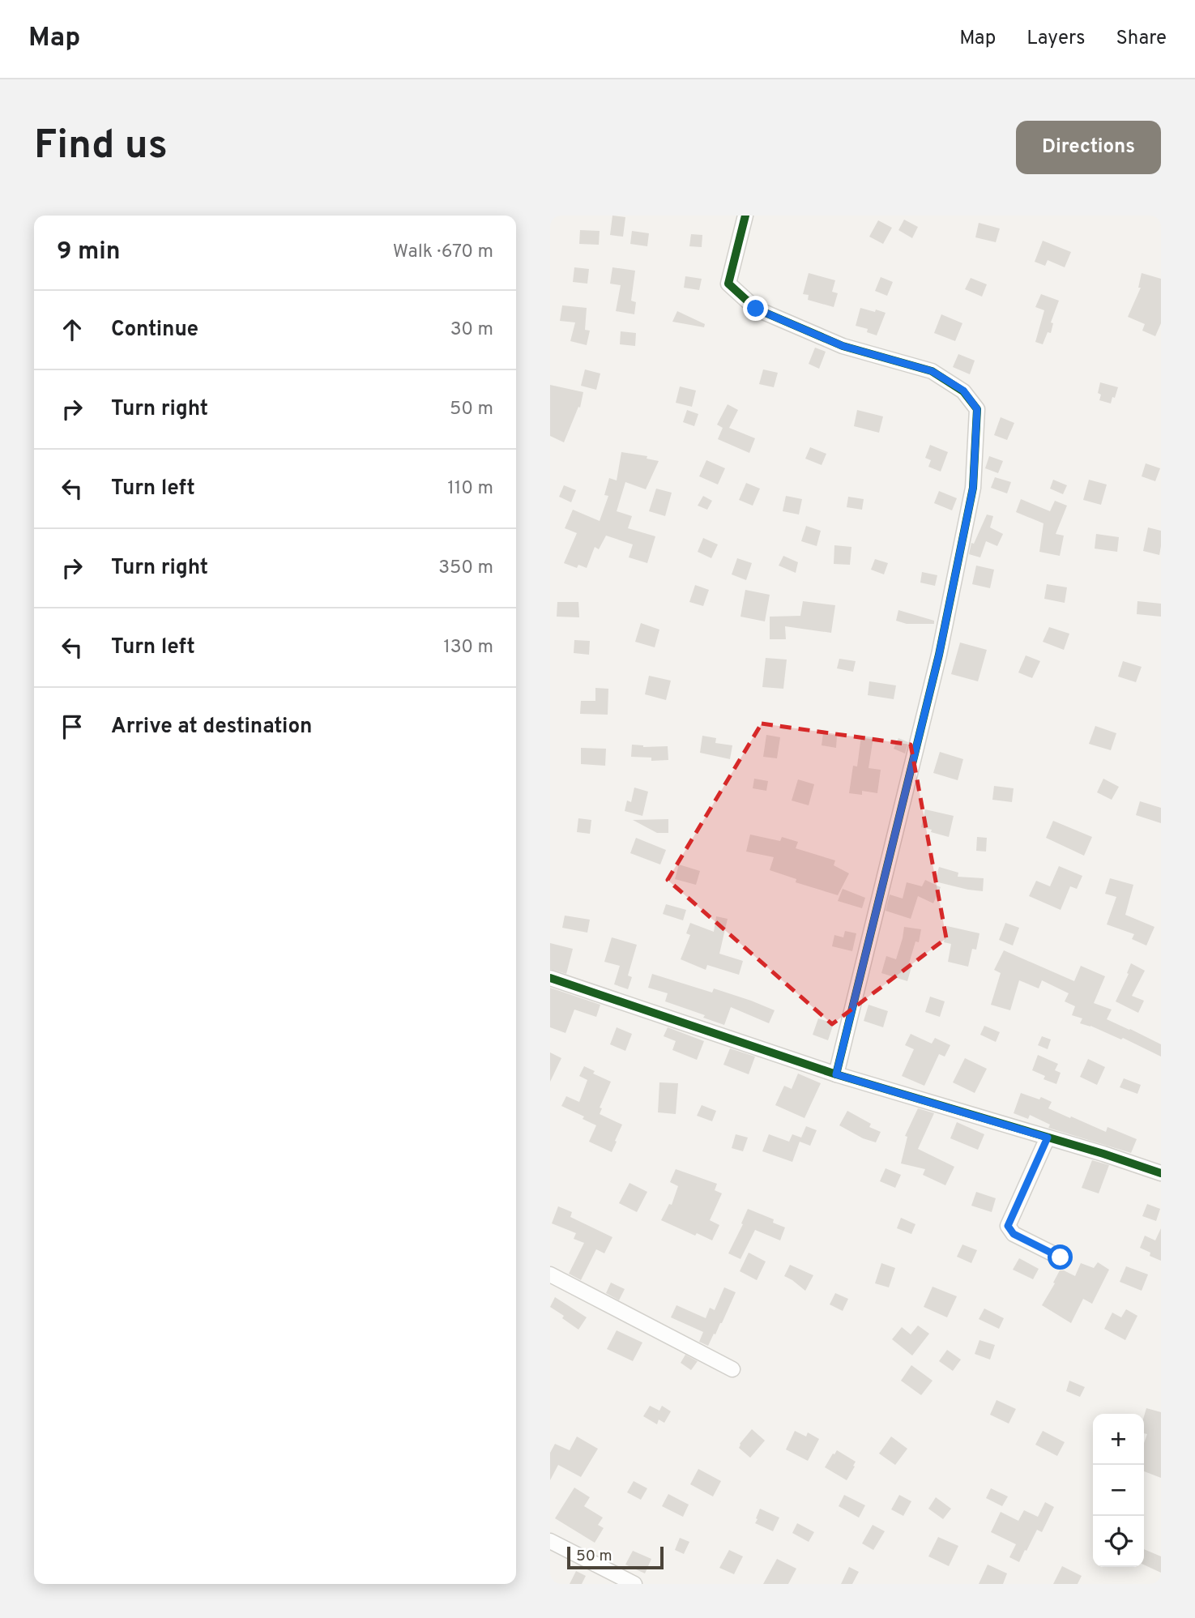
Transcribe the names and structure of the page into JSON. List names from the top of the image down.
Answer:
{
  "scale_bar": "50 m",
  "page": {
    "header": "Map",
    "nav": ["Map", "Layers", "Share"],
    "buttons": "Directions",
    "title": "Find us",
    "heading": ["9 min", "Walk · 670 m"],
    "list": [
      ["Continue", "30 m"],
      ["Turn right", "50 m"],
      ["Turn left", "110 m"],
      ["Turn right", "350 m"],
      ["Turn left", "130 m"],
      "Arrive at destination"
    ],
    "map_buttons": ["+", "−"],
    "scale": "50 m"
  }
}
